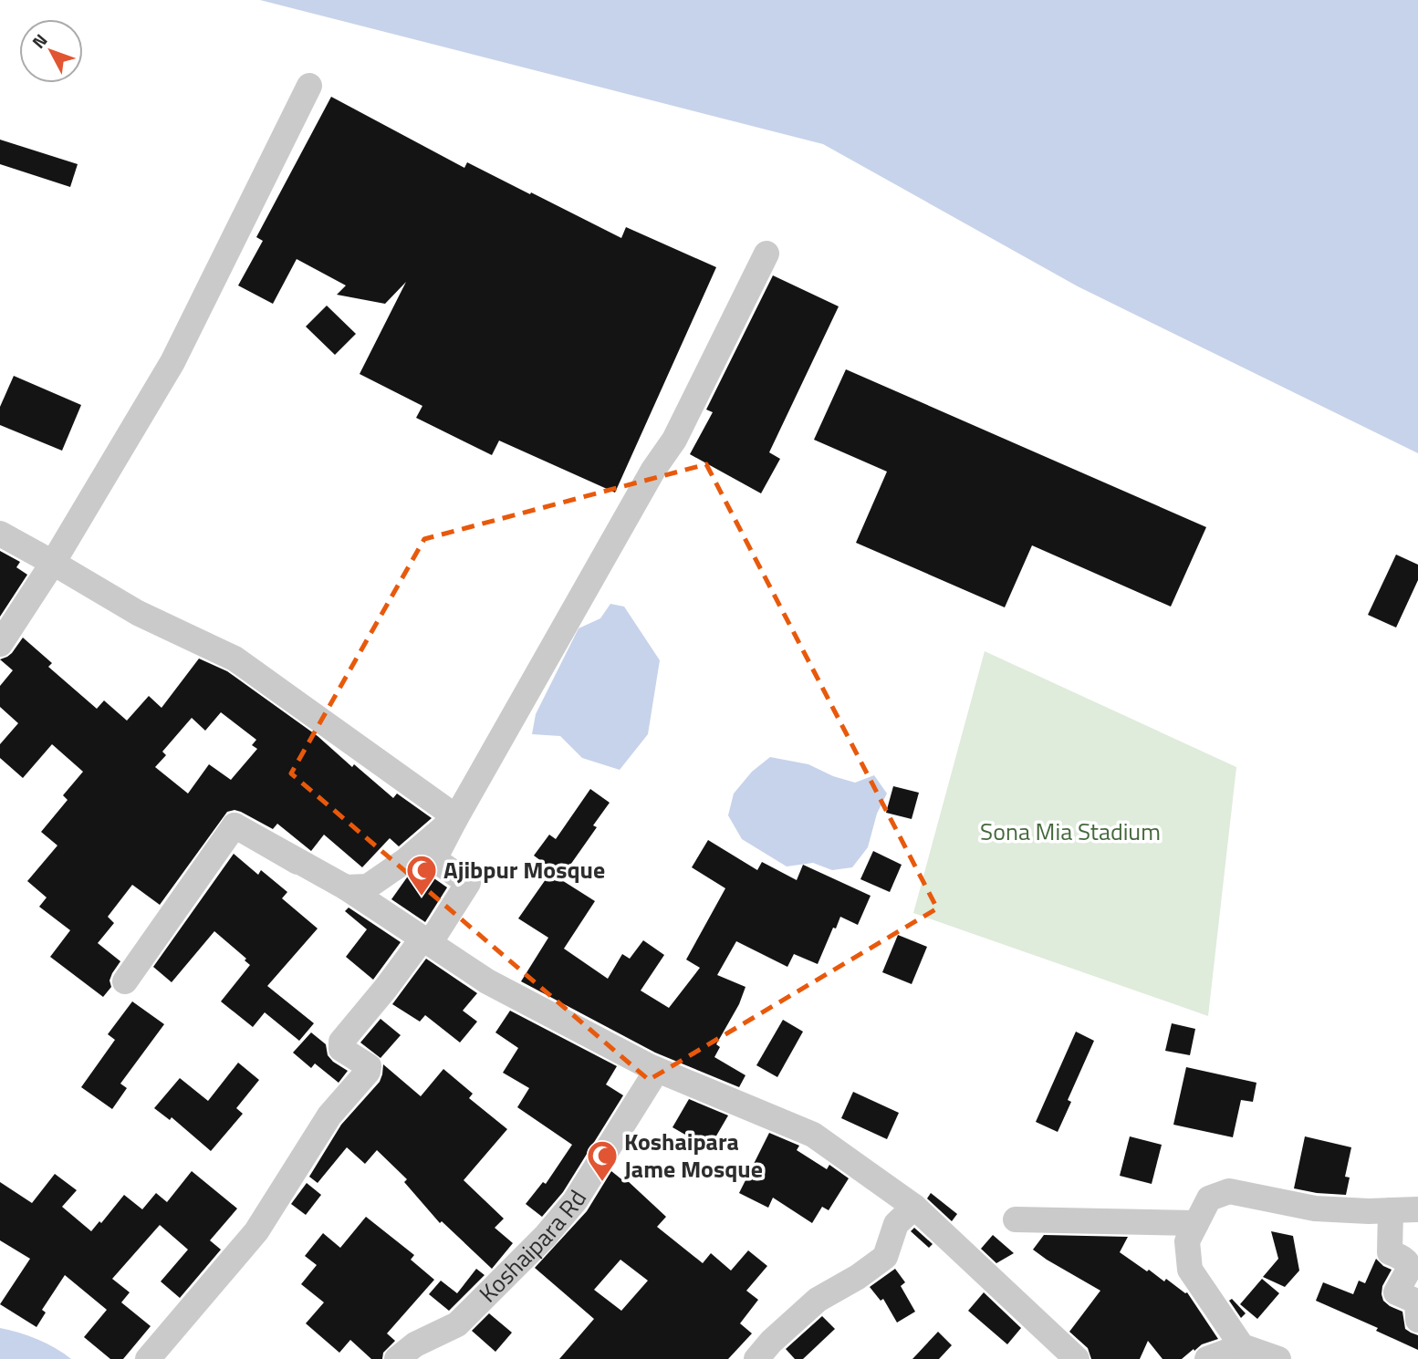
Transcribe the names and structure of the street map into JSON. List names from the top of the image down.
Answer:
{
  "streets": {
    "street": ["Koshaipara Rd"]
  },
  "parks": ["Sona Mia Stadium"],
  "places": {
    "mosque": ["Ajibpur Mosque", "Koshaipara Jame Mosque"]
  },
  "north": "top left"
}
